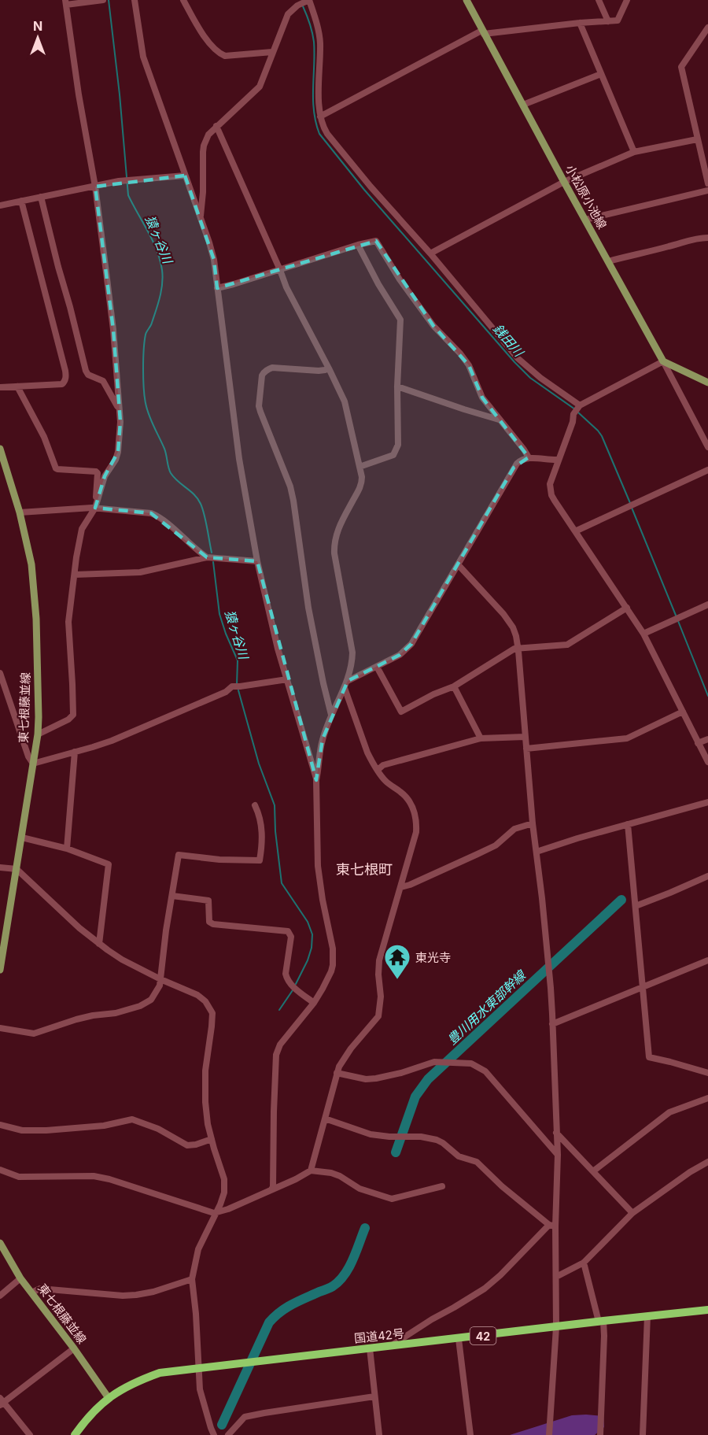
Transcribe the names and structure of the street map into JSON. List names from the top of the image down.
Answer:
{
  "streets": {
    "highway": ["国道42号", "42"],
    "main road": ["小松原小池線", "東七根藤並線"]
  },
  "crossings": [
    ["東七根藤並線", "国道42号"]
  ],
  "districts": ["東七根町"],
  "water": ["猿ヶ谷川", "銭田川", "豊川用水東部幹線"],
  "places": {
    "temple": ["東光寺"]
  },
  "north": "top"
}
